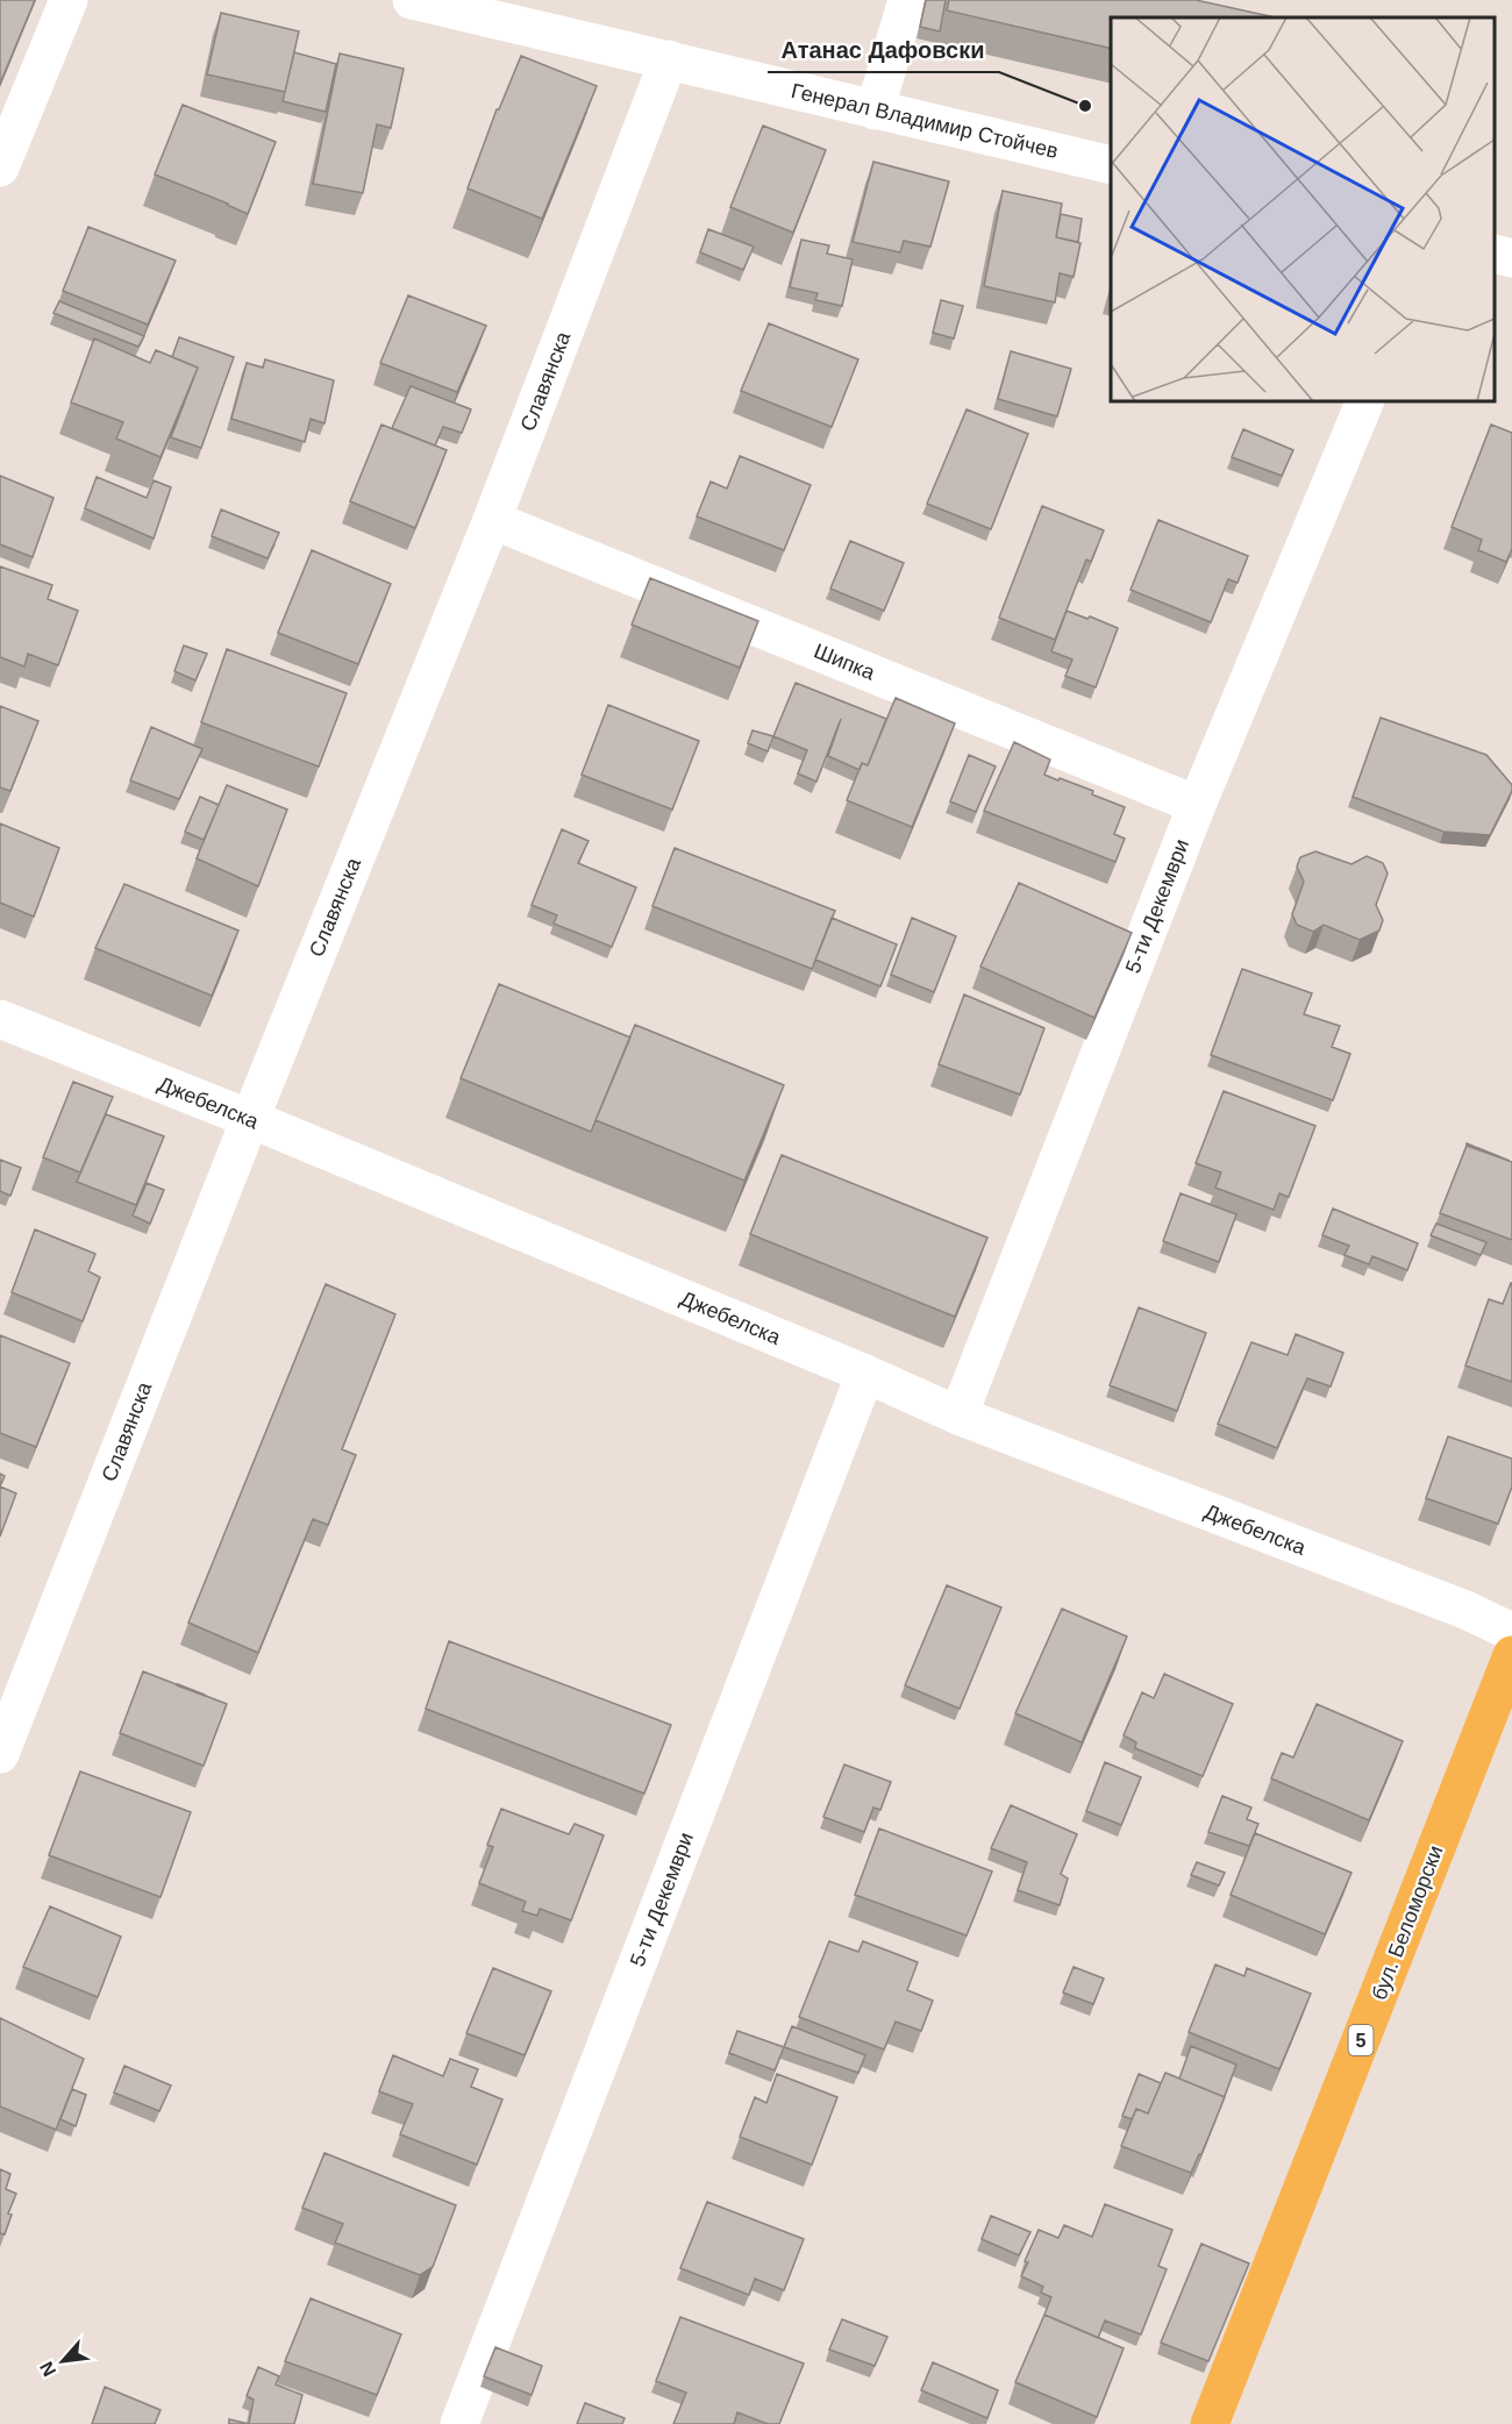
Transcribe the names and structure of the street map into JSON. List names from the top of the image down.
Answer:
{
  "streets": {
    "main road": ["бул. Беломорски", "5"],
    "street": [
      "Генерал Владимир Стойчев",
      "Славянска",
      "Шипка",
      "5-ти Декември",
      "Джебелска"
    ]
  },
  "crossings": [
    ["Генерал Владимир Стойчев", "Славянска"],
    ["Славянска", "Шипка"],
    ["Славянска", "Джебелска"],
    ["Шипка", "5-ти Декември"],
    ["5-ти Декември", "Джебелска"]
  ],
  "places": ["Атанас Дафовски"],
  "north": "bottom left"
}
